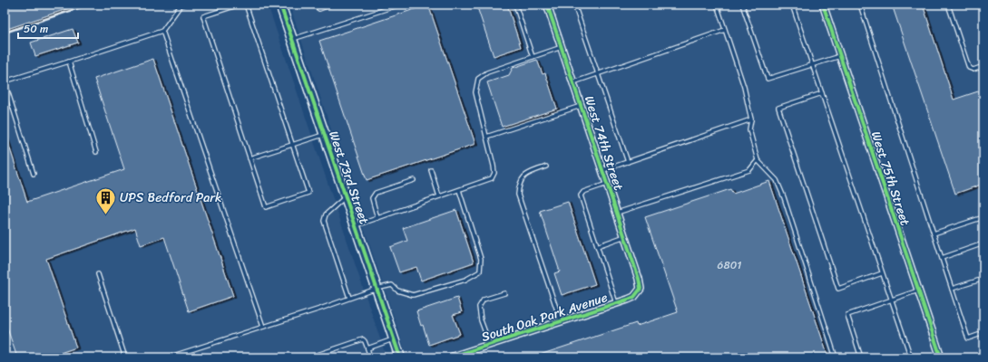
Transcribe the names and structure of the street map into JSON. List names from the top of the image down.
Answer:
{
  "streets": {
    "street": [
      "West 74th Street",
      "West 73rd Street",
      "West 75th Street",
      "South Oak Park Avenue"
    ]
  },
  "crossings": [
    ["West 74th Street", "South Oak Park Avenue"]
  ],
  "places": {
    "building": ["UPS Bedford Park"]
  },
  "house_numbers": ["6801"],
  "scale_bar": "50 m"
}
